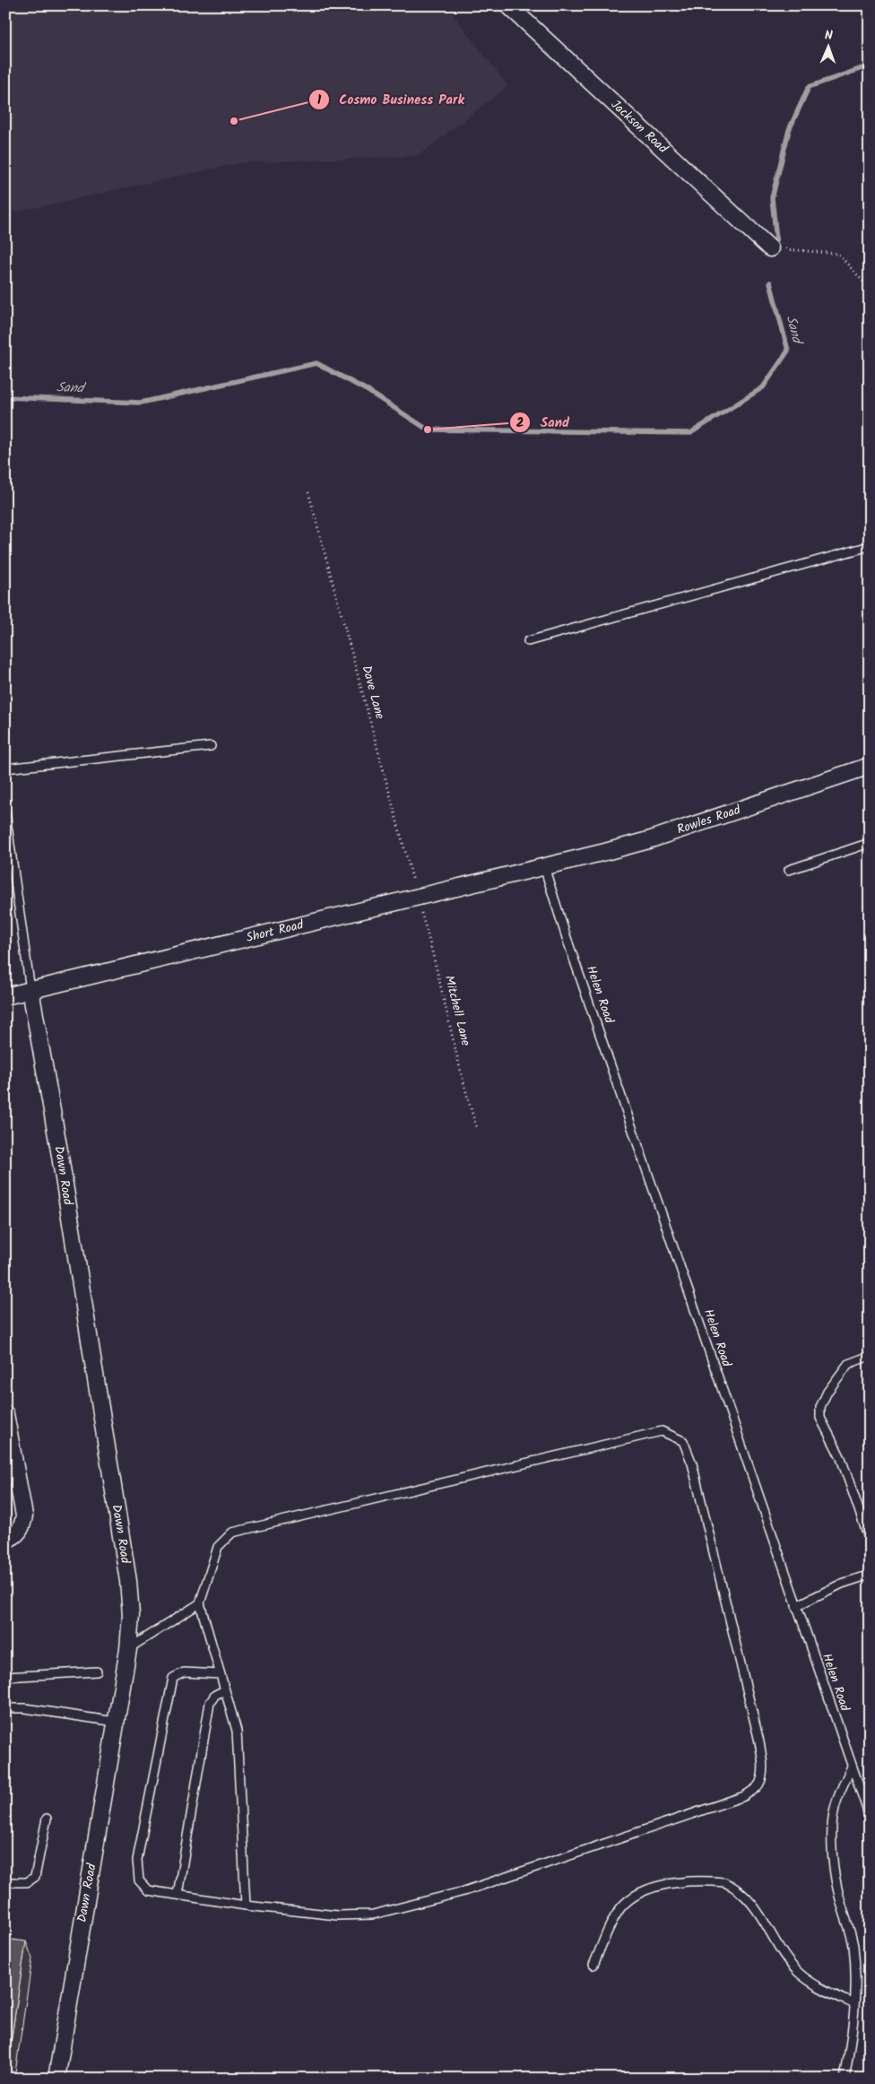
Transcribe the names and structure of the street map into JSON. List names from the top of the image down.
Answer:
{
  "streets": {
    "street": [
      "Jackson Road",
      "Rowles Road",
      "Short Road",
      "Dawn Road"
    ],
    "lane": ["Helen Road"],
    "path": ["Dave Lane", "Mitchell Lane"]
  },
  "crossings": [
    ["Dave Lane", "Short Road"],
    ["Dave Lane", "Mitchell Lane"],
    ["Rowles Road", "Short Road"],
    ["Rowles Road", "Helen Road"],
    ["Short Road", "Helen Road"],
    ["Short Road", "Mitchell Lane"],
    ["Short Road", "Dawn Road"]
  ],
  "water": ["Sand"],
  "places": ["Cosmo Business Park", "Sand"],
  "north": "top"
}
